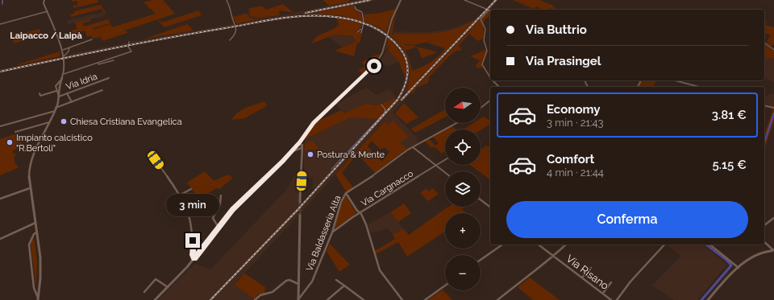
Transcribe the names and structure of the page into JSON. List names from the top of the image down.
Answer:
{
  "streets": {
    "street": [
      "Via Idria",
      "Via Cargnacco",
      "Via Baldasseria Alta",
      "Via Risano"
    ]
  },
  "crossings": [
    ["Via Cargnacco", "Via Baldasseria Alta"]
  ],
  "districts": ["Laipacco / Laipà"],
  "places": ["Chiesa Cristiana Evangelica", "Impianto calcistico \"R.Bertoli\"", "Postura & Mente"],
  "north": "left",
  "page": {
    "banner": ["Via Buttrio", "Via Prasingel"],
    "map_buttons": ["+", "−"],
    "list": [
      {
        "name": "Economy",
        "note": "3 min · 21:43",
        "value": "3.81 €"
      },
      {
        "name": "Comfort",
        "note": "4 min · 21:44",
        "value": "5.15 €"
      }
    ],
    "bubble": "3 min",
    "buttons": "Conferma"
  }
}
